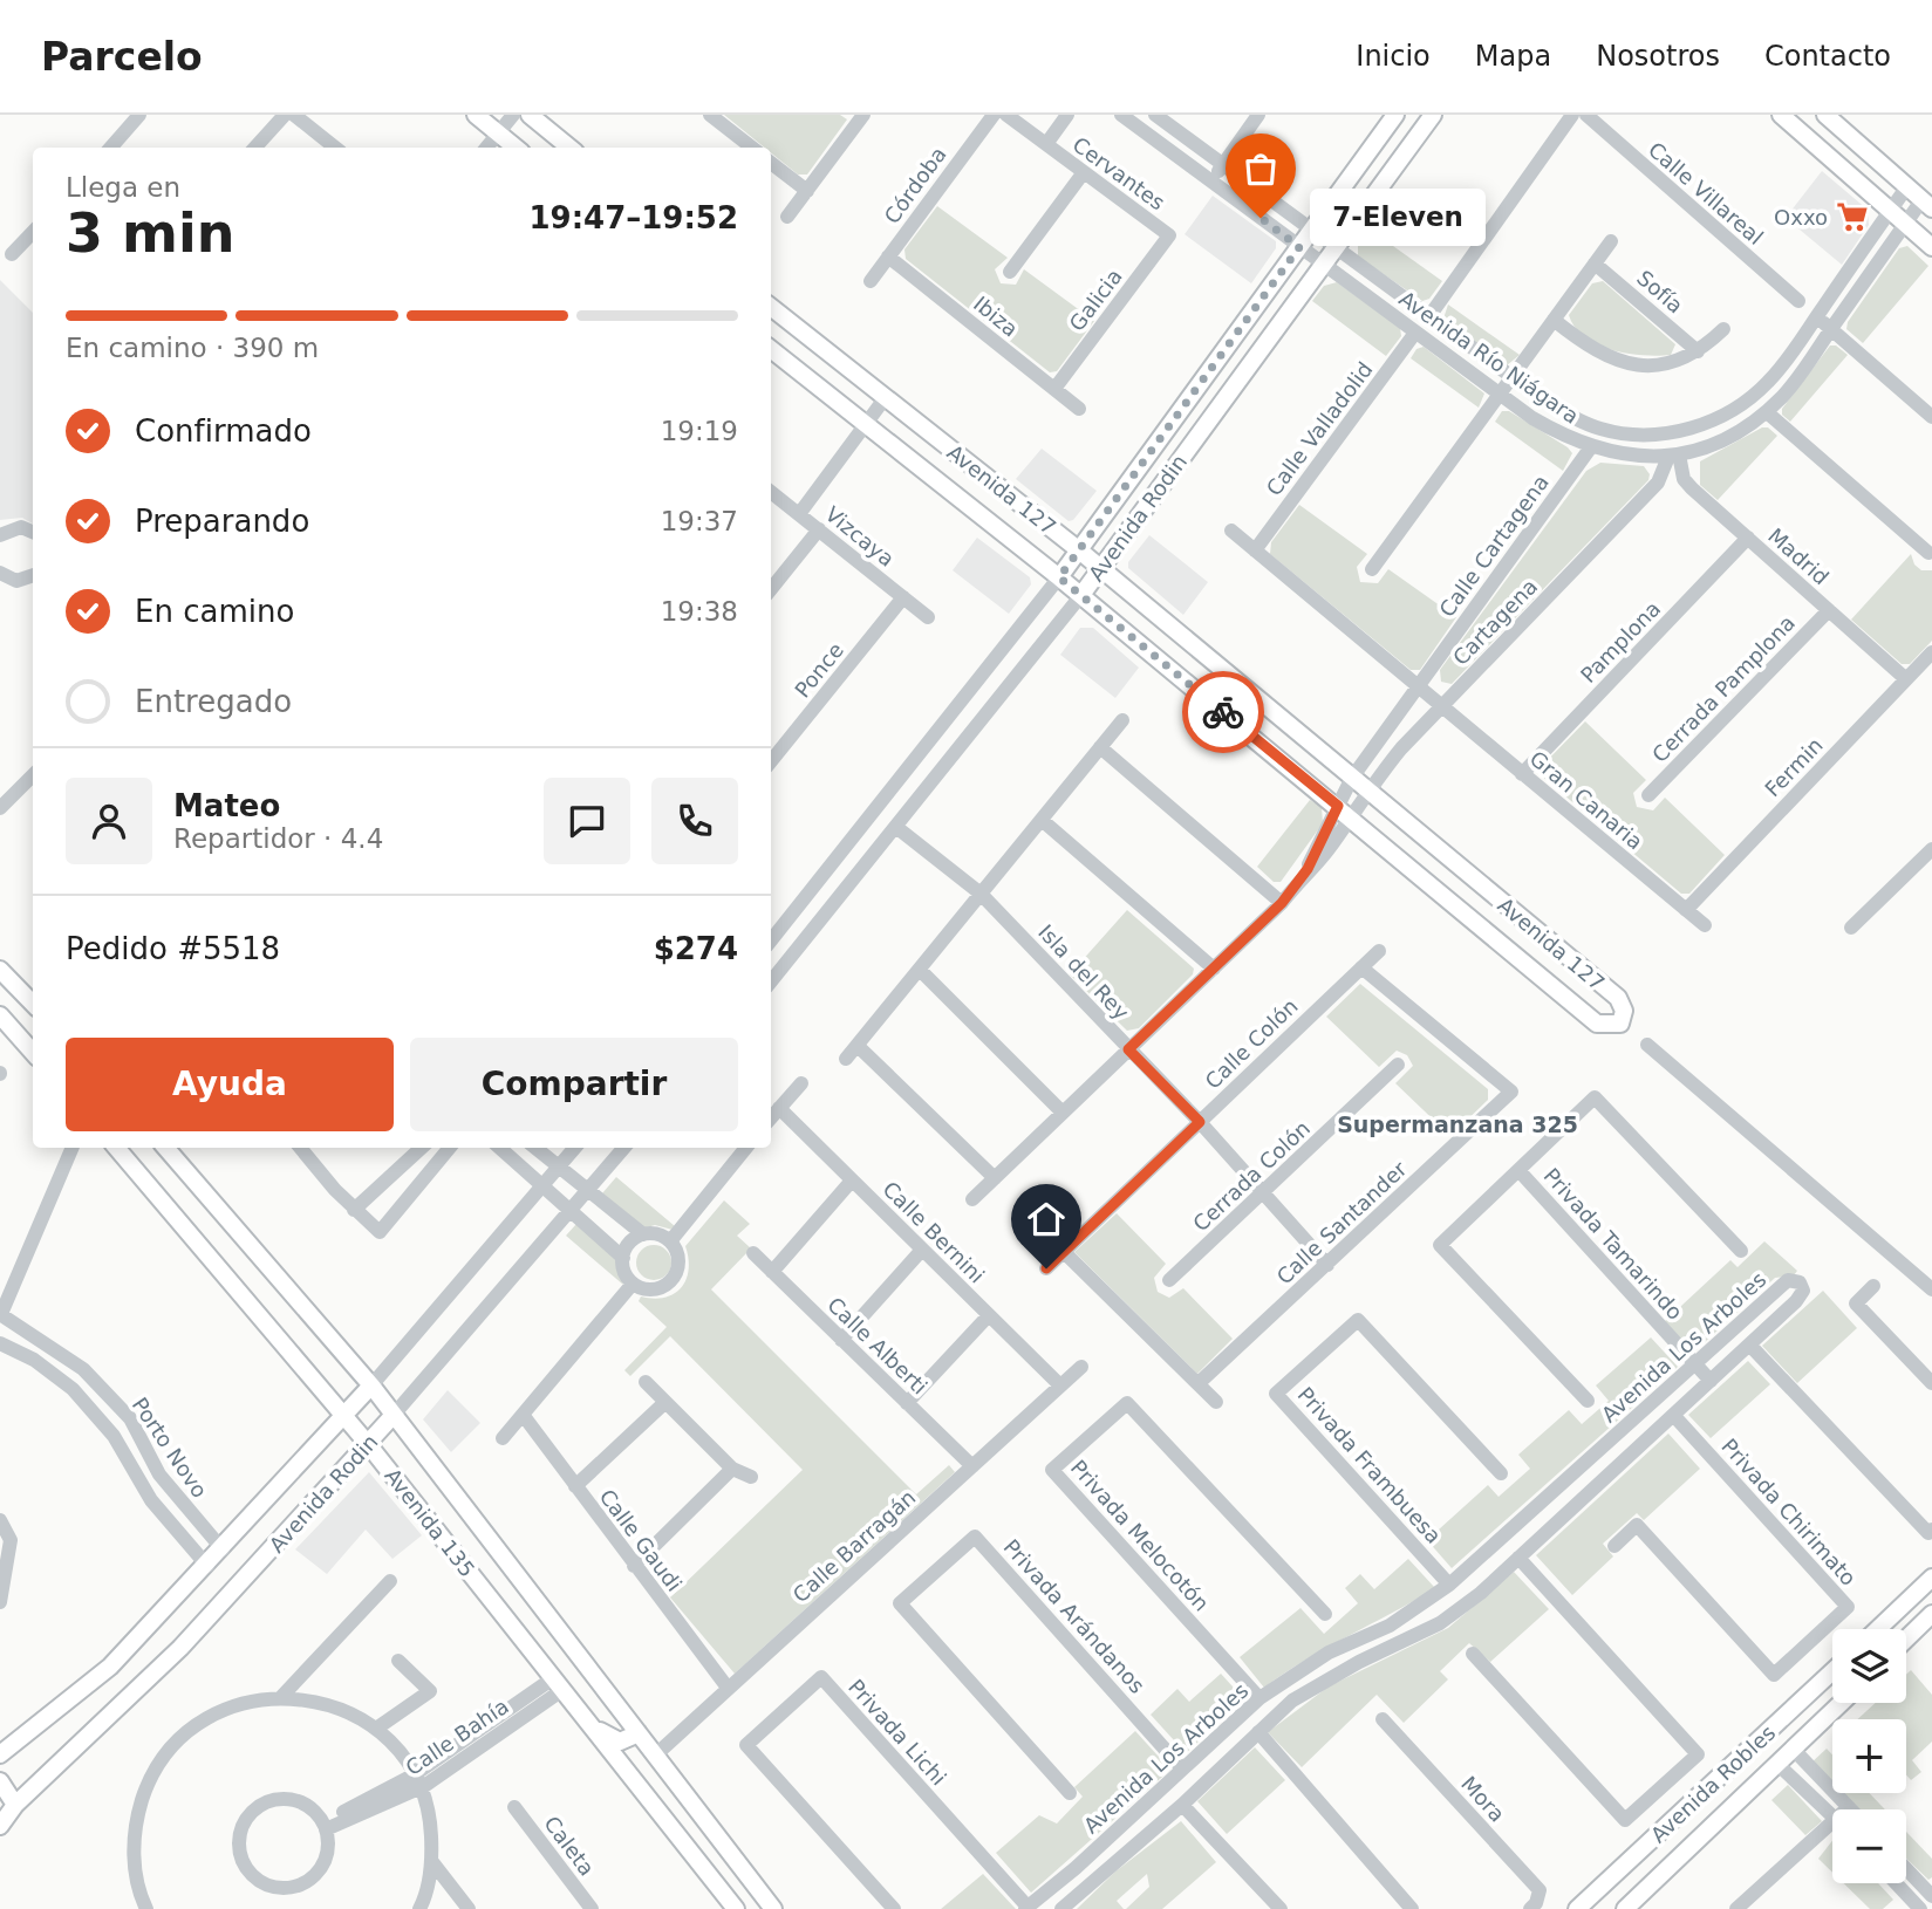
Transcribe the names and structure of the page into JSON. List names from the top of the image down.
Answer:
{
  "streets": {
    "main road": [
      "Avenida 127",
      "Avenida Rodin",
      "Avenida 135",
      "Avenida Robles"
    ],
    "street": [
      "Cervantes",
      "Córdoba",
      "Calle Villareal",
      "Sofía",
      "Galicia",
      "Ibiza",
      "Avenida Río Niágara",
      "Calle Valladolid",
      "Vizcaya",
      "Calle Cartagena",
      "Madrid",
      "Cartagena",
      "Pamplona",
      "Ponce",
      "Cerrada Pamplona",
      "Fermin",
      "Gran Canaria",
      "Isla del Rey",
      "Calle Colón",
      "Cerrada Colón",
      "Calle Santander",
      "Calle Bernini",
      "Privada Tamarindo",
      "Calle Alberti",
      "Avenida Los Arboles",
      "Porto Novo",
      "Privada Frambuesa",
      "Privada Chirimato",
      "Privada Melocotón",
      "Calle Gaudi",
      "Calle Barragán",
      "Privada Arándanos",
      "Privada Lichi",
      "Calle Bahía",
      "Mora",
      "Caleta"
    ]
  },
  "crossings": [
    ["Cervantes", "Galicia"],
    ["Córdoba", "Ibiza"],
    ["Galicia", "Ibiza"],
    ["Avenida Río Niágara", "Calle Valladolid"],
    ["Avenida Río Niágara", "Avenida Rodin"],
    ["Avenida Río Niágara", "Calle Cartagena"],
    ["Avenida Río Niágara", "Madrid"],
    ["Avenida Río Niágara", "Cartagena"],
    ["Avenida 127", "Avenida Rodin"],
    ["Avenida 127", "Cartagena"],
    ["Avenida Rodin", "Isla del Rey"],
    ["Avenida Rodin", "Porto Novo"],
    ["Avenida Rodin", "Avenida 135"],
    ["Vizcaya", "Ponce"],
    ["Calle Cartagena", "Cartagena"],
    ["Madrid", "Cartagena"],
    ["Madrid", "Pamplona"],
    ["Madrid", "Cerrada Pamplona"],
    ["Madrid", "Fermin"],
    ["Cartagena", "Gran Canaria"],
    ["Pamplona", "Gran Canaria"],
    ["Fermin", "Gran Canaria"],
    ["Isla del Rey", "Calle Colón"],
    ["Isla del Rey", "Cerrada Colón"],
    ["Isla del Rey", "Calle Santander"],
    ["Calle Colón", "Calle Santander"],
    ["Calle Bernini", "Calle Barragán"],
    ["Privada Tamarindo", "Avenida Los Arboles"],
    ["Calle Alberti", "Calle Barragán"],
    ["Avenida Los Arboles", "Privada Frambuesa"],
    ["Avenida Los Arboles", "Privada Chirimato"],
    ["Avenida Los Arboles", "Privada Melocotón"],
    ["Avenida Los Arboles", "Privada Arándanos"],
    ["Avenida Los Arboles", "Privada Lichi"],
    ["Avenida 135", "Calle Barragán"],
    ["Avenida 135", "Calle Bahía"],
    ["Calle Gaudi", "Calle Barragán"]
  ],
  "districts": ["Supermanzana 325"],
  "places": {
    "supermarket": ["Oxxo"],
    "other": ["7-Eleven"]
  },
  "page": {
    "header": "Parcelo",
    "nav": [
      "Inicio",
      "Mapa",
      "Nosotros",
      "Contacto"
    ],
    "heading": ["3 min", "Llega en", "19:47–19:52"],
    "panel": [
      "Mateo",
      "Repartidor · 4.4",
      "Pedido #5518",
      "$274"
    ],
    "bubble": "7-Eleven",
    "bar": "En camino · 390 m",
    "list": [
      ["Confirmado", "19:19"],
      ["Preparando", "19:37"],
      ["En camino", "19:38"],
      "Entregado"
    ],
    "buttons": ["Ayuda", "Compartir"],
    "map_buttons": ["+", "−"]
  }
}
